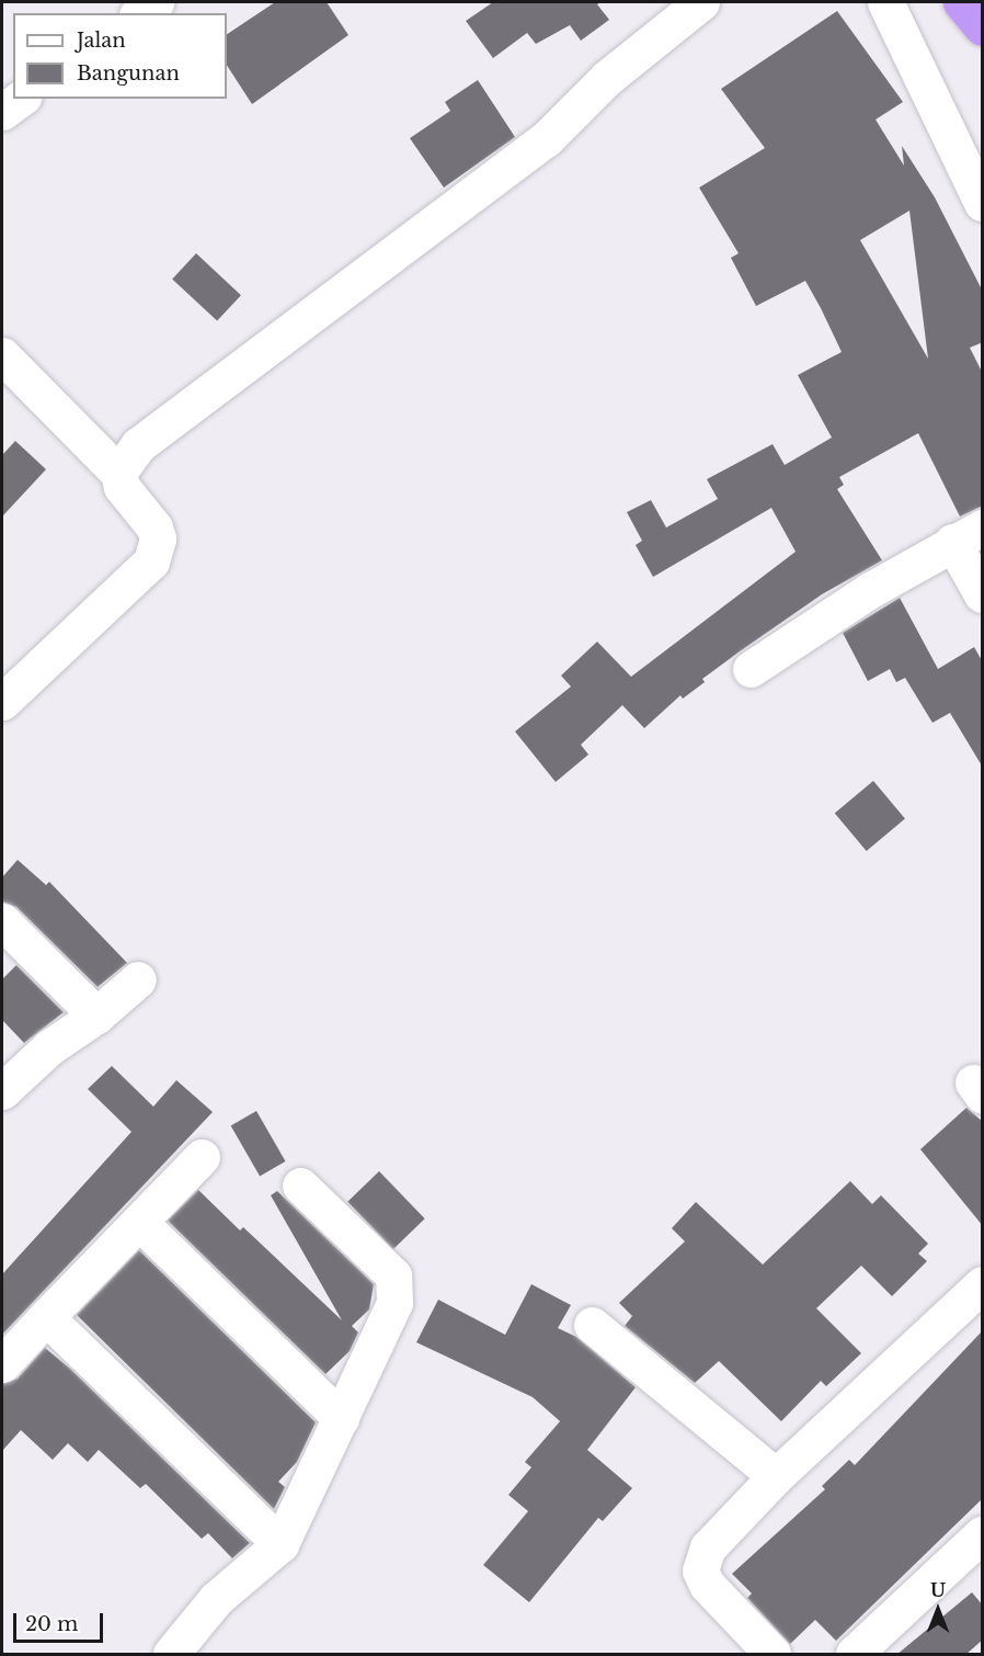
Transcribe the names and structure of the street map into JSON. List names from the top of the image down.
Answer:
{
  "legend": ["Jalan", "Bangunan"],
  "scale_bar": "20 m",
  "north": "top"
}
